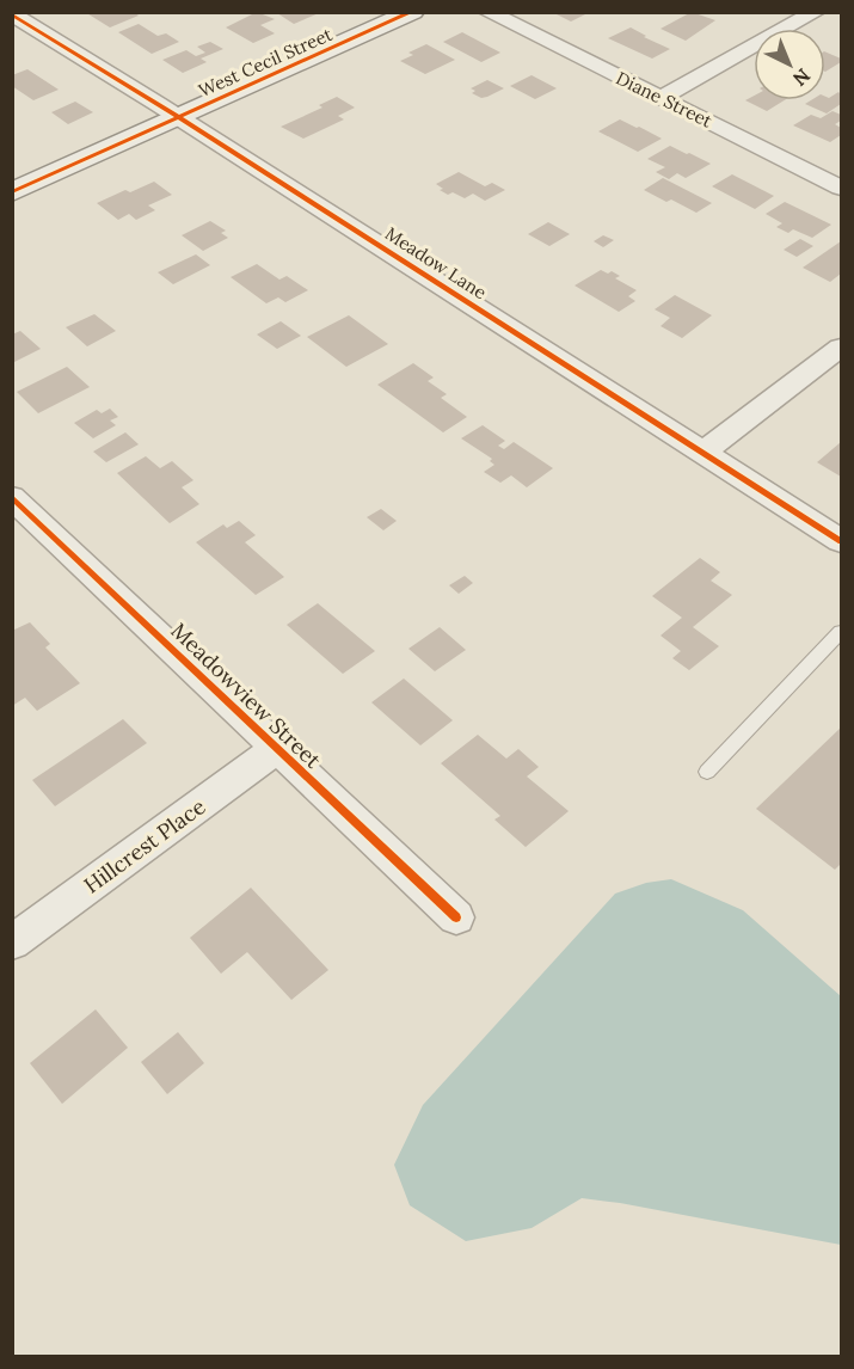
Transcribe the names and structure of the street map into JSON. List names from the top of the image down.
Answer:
{
  "streets": {
    "main road": ["West Cecil Street"],
    "street": [
      "Diane Street",
      "Meadow Lane",
      "Meadowview Street",
      "Hillcrest Place"
    ]
  },
  "crossings": [
    ["West Cecil Street", "Meadow Lane"],
    ["Meadowview Street", "Hillcrest Place"]
  ],
  "north": "bottom right"
}
